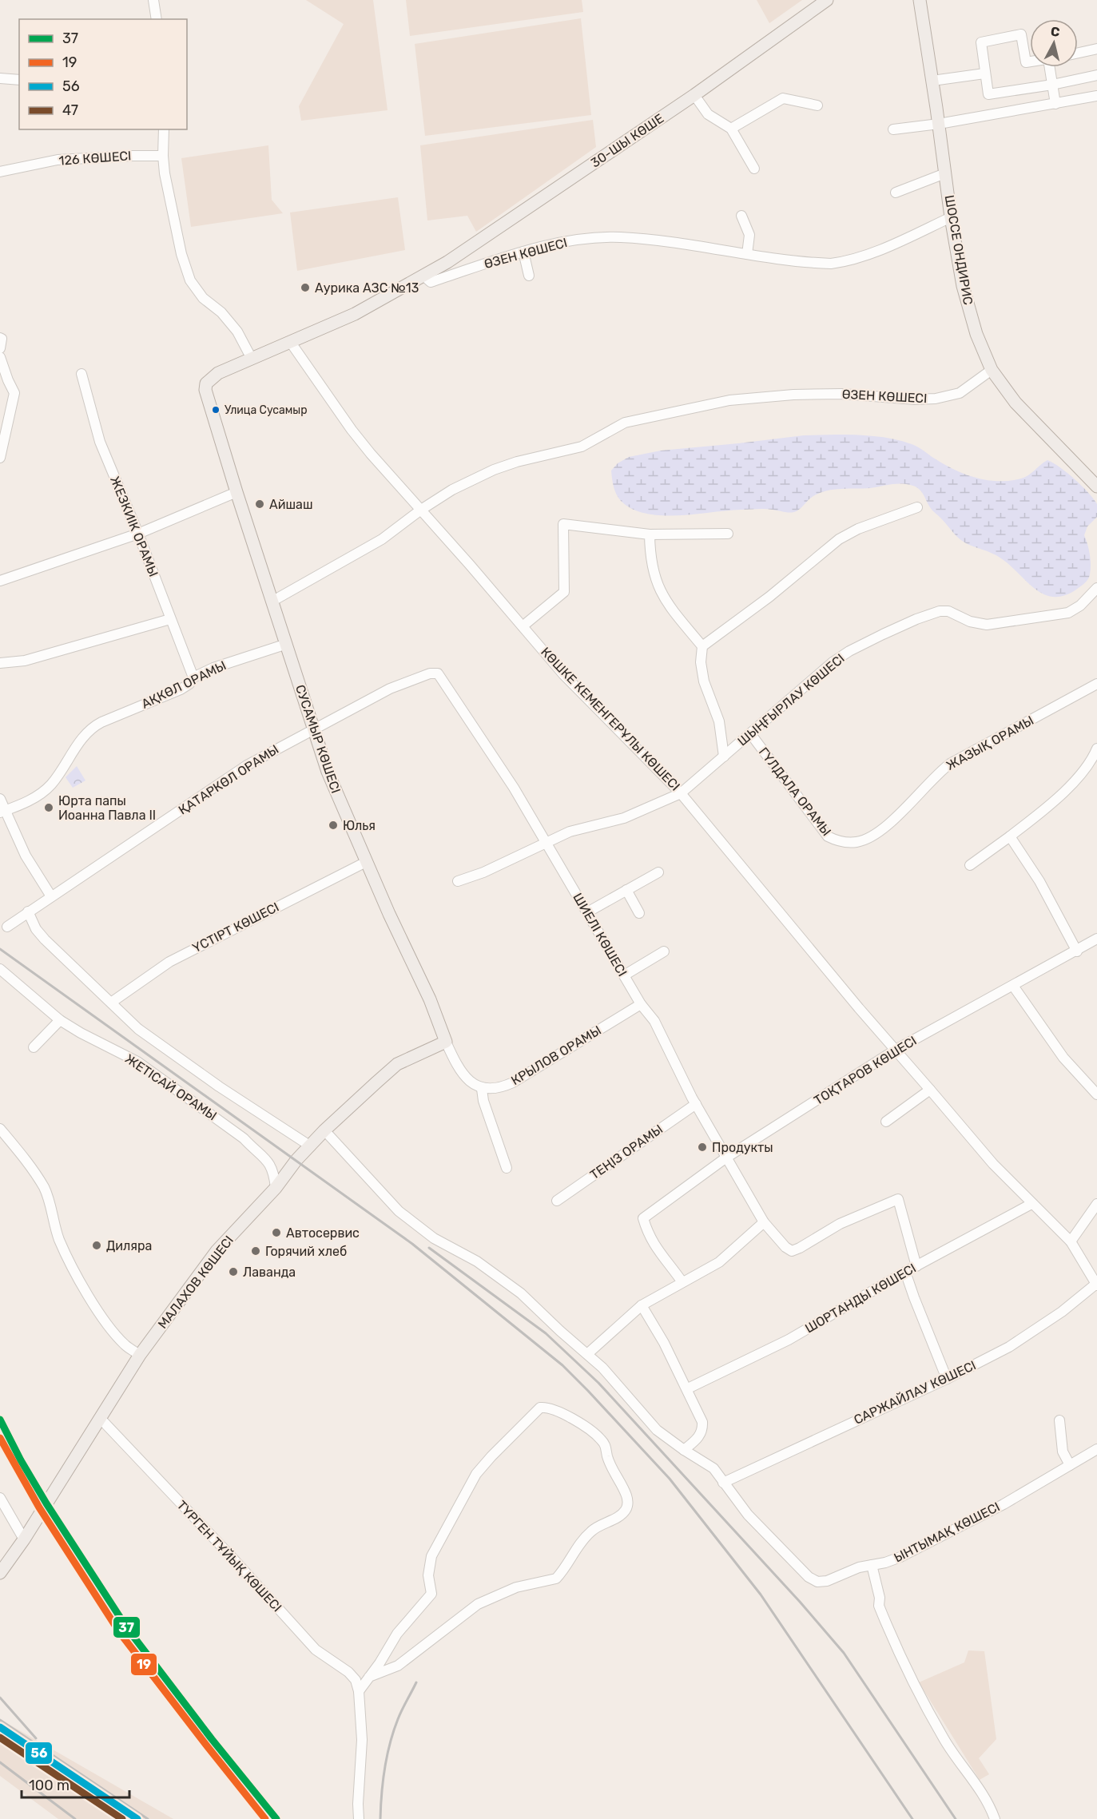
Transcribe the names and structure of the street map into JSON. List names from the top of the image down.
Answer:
{
  "streets": {
    "main road": [
      "30-ШЫ КӨШЕ",
      "ШОССЕ ОНДИРИС",
      "СУСАМЫР КӨШЕСІ",
      "МАЛАХОВ КӨШЕСІ"
    ],
    "street": [
      "126 КӨШЕСІ",
      "ӨЗЕН КӨШЕСІ",
      "ЖЕЗКИІК ОРАМЫ",
      "АҚКӨЛ ОРАМЫ",
      "ШЫҢҒЫРЛАУ КӨШЕСІ",
      "КӨШКЕ КЕМЕНГЕРҰЛЫ КӨШЕСІ",
      "ЖАЗЫҚ ОРАМЫ",
      "ҚАТАРКӨЛ ОРАМЫ",
      "ГҮЛДАЛА ОРАМЫ",
      "ҮСТІРТ КӨШЕСІ",
      "ШИЕЛІ КӨШЕСІ",
      "КРЫЛОВ ОРАМЫ",
      "ТОҚТАРОВ КӨШЕСІ",
      "ЖЕТІСАЙ ОРАМЫ",
      "ТЕҢІЗ ОРАМЫ",
      "ШОРТАНДЫ КӨШЕСІ",
      "САРЖАЙЛАУ КӨШЕСІ",
      "ЫНТЫМАҚ КӨШЕСІ",
      "ТҮРГЕН ТҰЙЫҚ КӨШЕСІ"
    ]
  },
  "crossings": [
    ["30-ШЫ КӨШЕ", "ӨЗЕН КӨШЕСІ"],
    ["ШОССЕ ОНДИРИС", "ӨЗЕН КӨШЕСІ"],
    ["ӨЗЕН КӨШЕСІ", "КӨШКЕ КЕМЕНГЕРҰЛЫ КӨШЕСІ"],
    ["ӨЗЕН КӨШЕСІ", "СУСАМЫР КӨШЕСІ"],
    ["ЖЕЗКИІК ОРАМЫ", "АҚКӨЛ ОРАМЫ"],
    ["АҚКӨЛ ОРАМЫ", "СУСАМЫР КӨШЕСІ"],
    ["ШЫҢҒЫРЛАУ КӨШЕСІ", "КӨШКЕ КЕМЕНГЕРҰЛЫ КӨШЕСІ"],
    ["ШЫҢҒЫРЛАУ КӨШЕСІ", "ГҮЛДАЛА ОРАМЫ"],
    ["КӨШКЕ КЕМЕНГЕРҰЛЫ КӨШЕСІ", "ТОҚТАРОВ КӨШЕСІ"],
    ["КӨШКЕ КЕМЕНГЕРҰЛЫ КӨШЕСІ", "ШОРТАНДЫ КӨШЕСІ"],
    ["КӨШКЕ КЕМЕНГЕРҰЛЫ КӨШЕСІ", "САРЖАЙЛАУ КӨШЕСІ"],
    ["СУСАМЫР КӨШЕСІ", "ҚАТАРКӨЛ ОРАМЫ"],
    ["СУСАМЫР КӨШЕСІ", "ҮСТІРТ КӨШЕСІ"],
    ["СУСАМЫР КӨШЕСІ", "КРЫЛОВ ОРАМЫ"],
    ["СУСАМЫР КӨШЕСІ", "МАЛАХОВ КӨШЕСІ"],
    ["ЖАЗЫҚ ОРАМЫ", "ГҮЛДАЛА ОРАМЫ"],
    ["ҚАТАРКӨЛ ОРАМЫ", "ШИЕЛІ КӨШЕСІ"],
    ["ШИЕЛІ КӨШЕСІ", "КРЫЛОВ ОРАМЫ"],
    ["ШИЕЛІ КӨШЕСІ", "ТОҚТАРОВ КӨШЕСІ"],
    ["ШИЕЛІ КӨШЕСІ", "ТЕҢІЗ ОРАМЫ"],
    ["ШИЕЛІ КӨШЕСІ", "ШОРТАНДЫ КӨШЕСІ"],
    ["ЖЕТІСАЙ ОРАМЫ", "МАЛАХОВ КӨШЕСІ"],
    ["МАЛАХОВ КӨШЕСІ", "ЫНТЫМАҚ КӨШЕСІ"],
    ["МАЛАХОВ КӨШЕСІ", "ТҮРГЕН ТҰЙЫҚ КӨШЕСІ"],
    ["САРЖАЙЛАУ КӨШЕСІ", "ЫНТЫМАҚ КӨШЕСІ"]
  ],
  "places": [
    "Аурика АЗС №13",
    "Улица Сусамыр",
    "Айшаш",
    "Юрта папы Иоанна Павла II",
    "Юлья",
    "Продукты",
    "Автосервис",
    "Диляра",
    "Горячий хлеб",
    "Лаванда"
  ],
  "lines": [
    "transit line 37",
    "transit line 19",
    "transit line 56",
    "transit line 47"
  ],
  "legend": [
    "37",
    "19",
    "56",
    "47"
  ],
  "scale_bar": "100 m",
  "north": "top"
}
